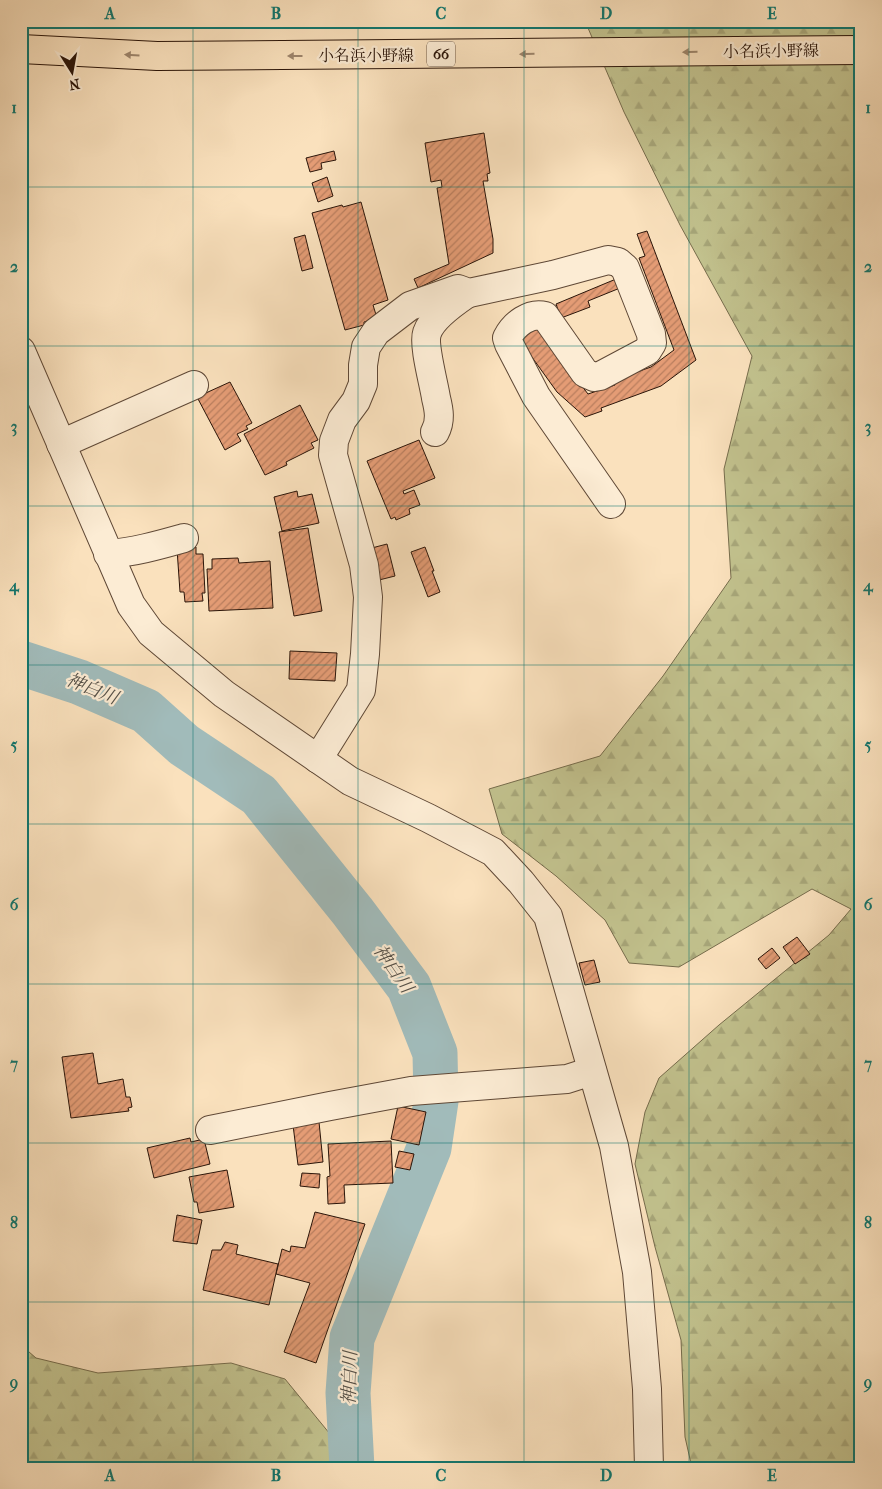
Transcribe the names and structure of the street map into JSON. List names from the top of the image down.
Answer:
{
  "streets": {
    "main road": ["小名浜小野線", "66"]
  },
  "one_way": ["小名浜小野線"],
  "water": ["神白川"],
  "north": "bottom",
  "grid": {
    "columns": [
      "A",
      "B",
      "C",
      "D",
      "E"
    ],
    "rows": [
      "1",
      "2",
      "3",
      "4",
      "5",
      "6",
      "7",
      "8",
      "9"
    ]
  }
}
